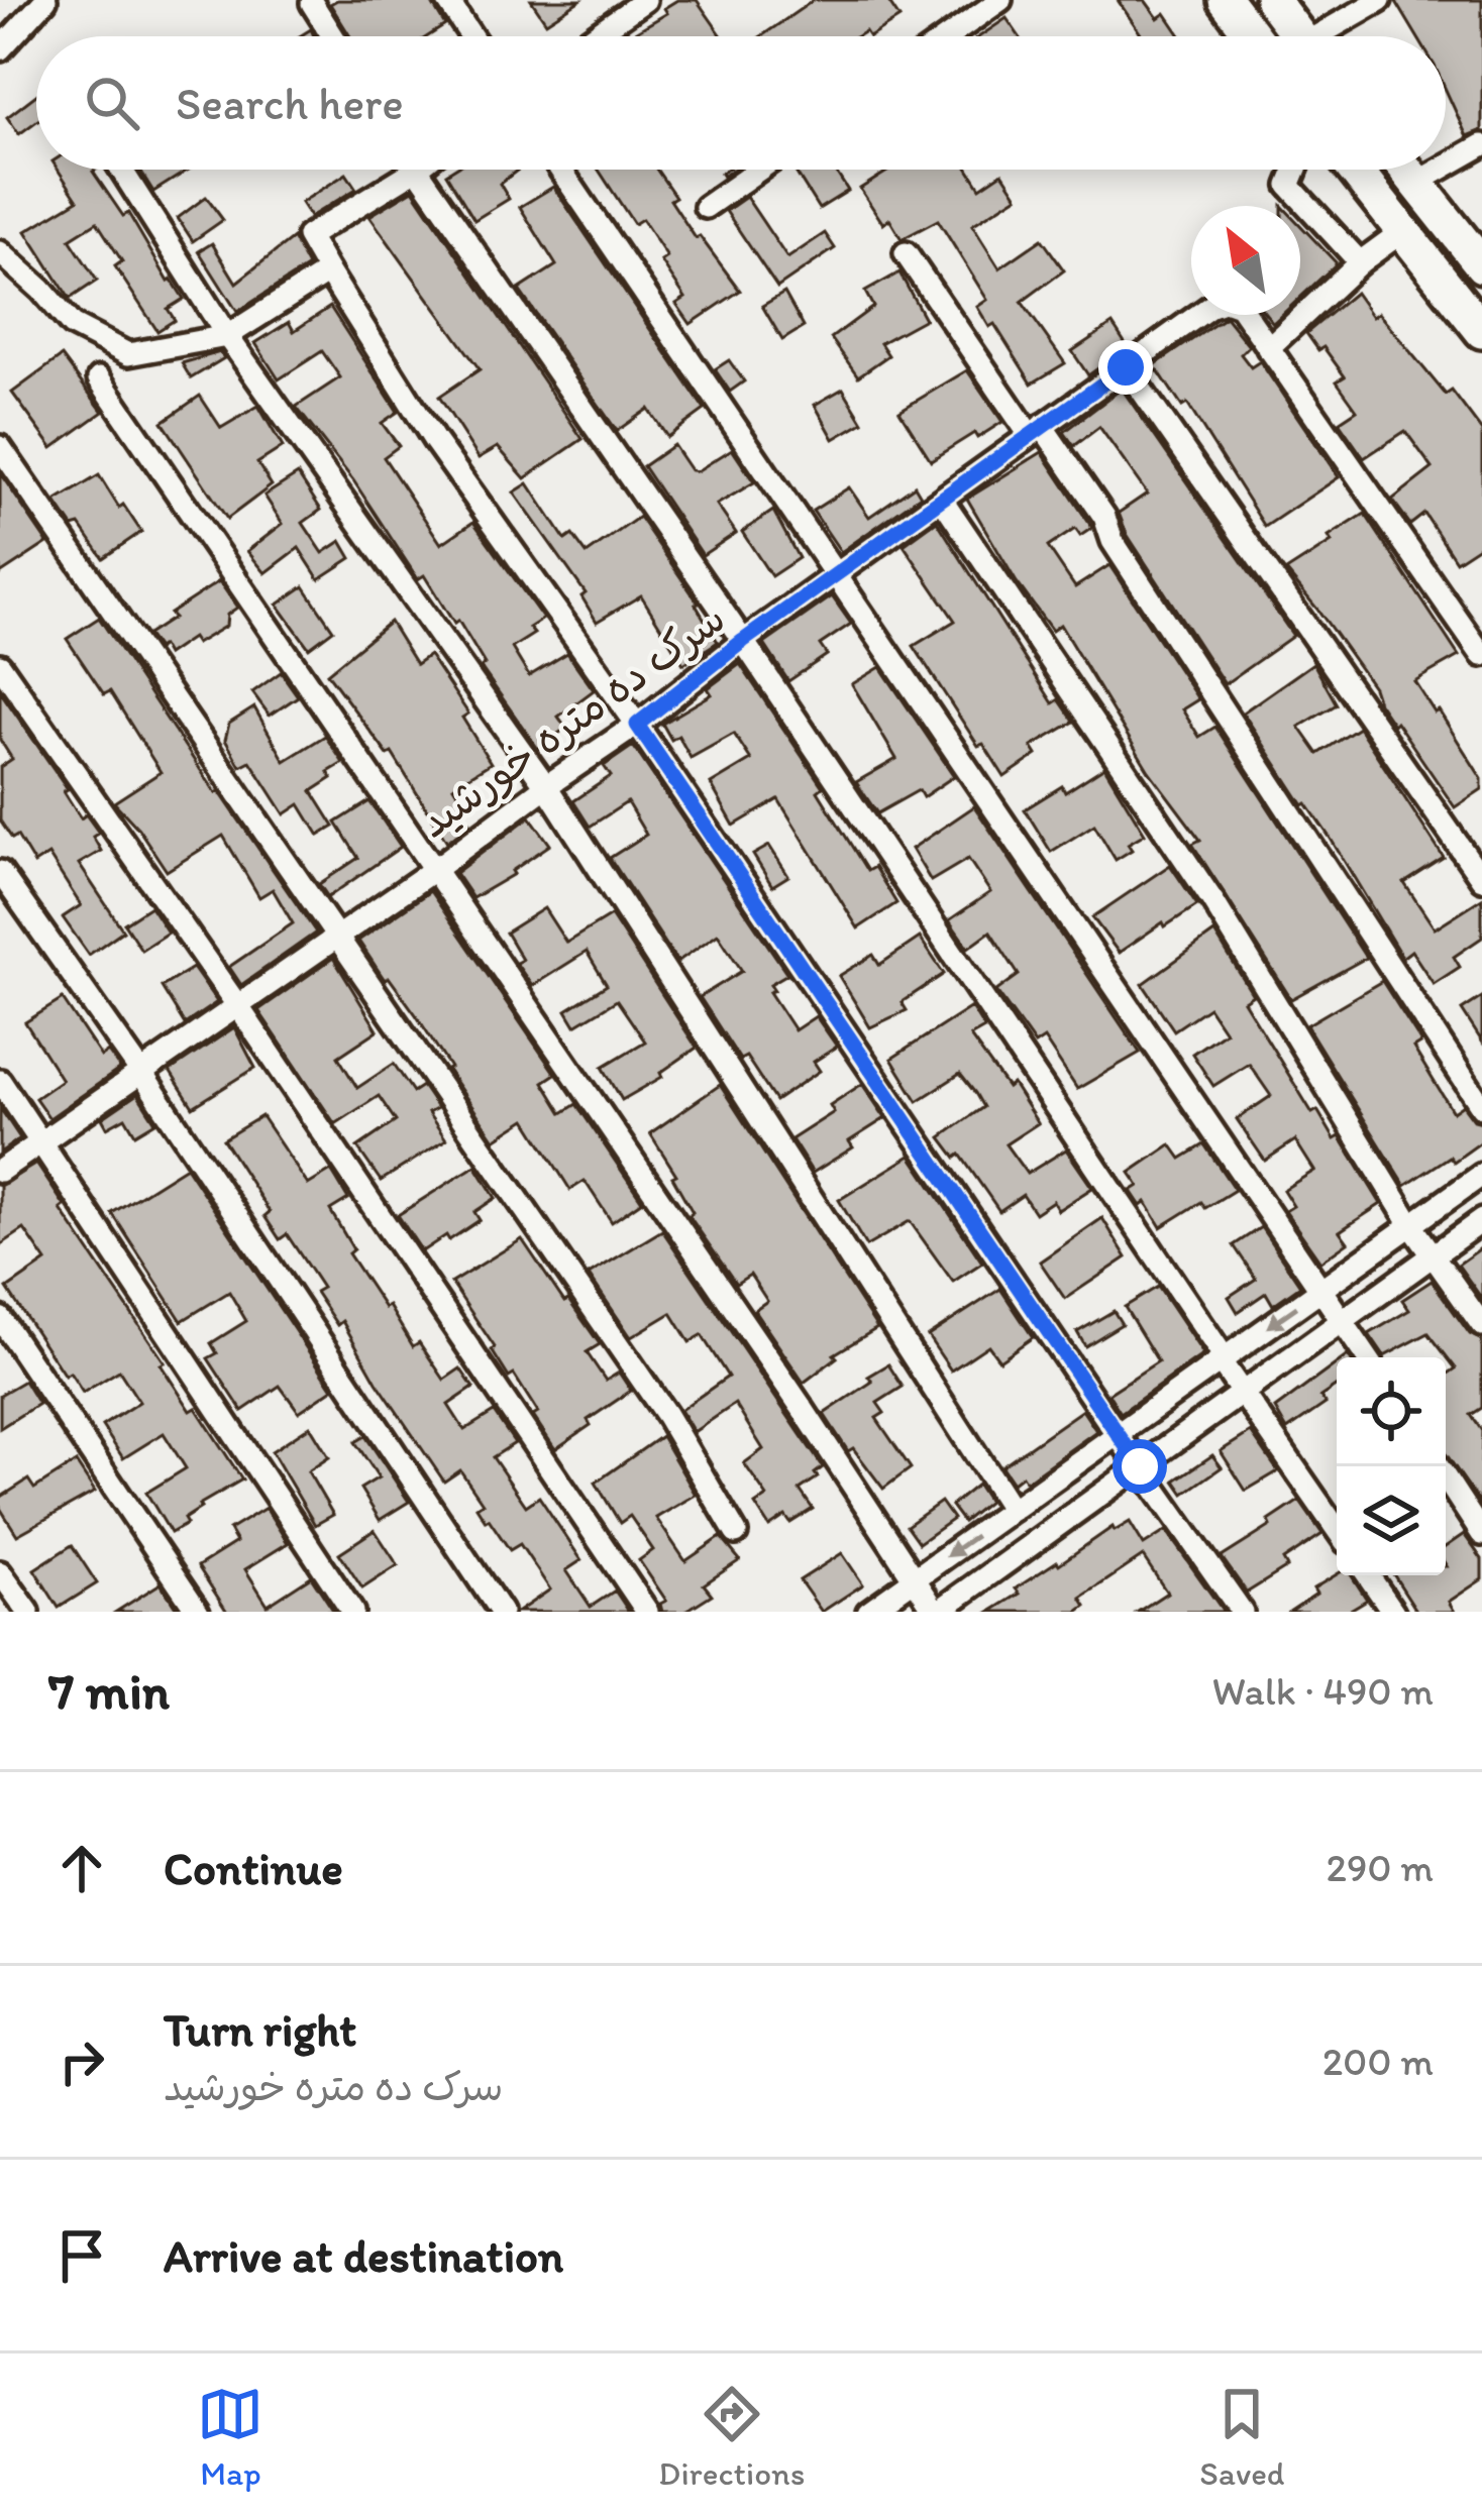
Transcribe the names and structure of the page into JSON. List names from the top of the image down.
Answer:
{
  "streets": {
    "street": ["سرک ده متره خورشید"]
  },
  "north": "top left",
  "page": {
    "search": "Search here",
    "heading": ["7 min", "Walk · 490 m"],
    "list": [
      ["Continue", "290 m"],
      ["Turn right", "سرک ده متره خورشید", "200 m"],
      "Arrive at destination"
    ],
    "nav": ["Map", "Directions", "Saved"]
  }
}
